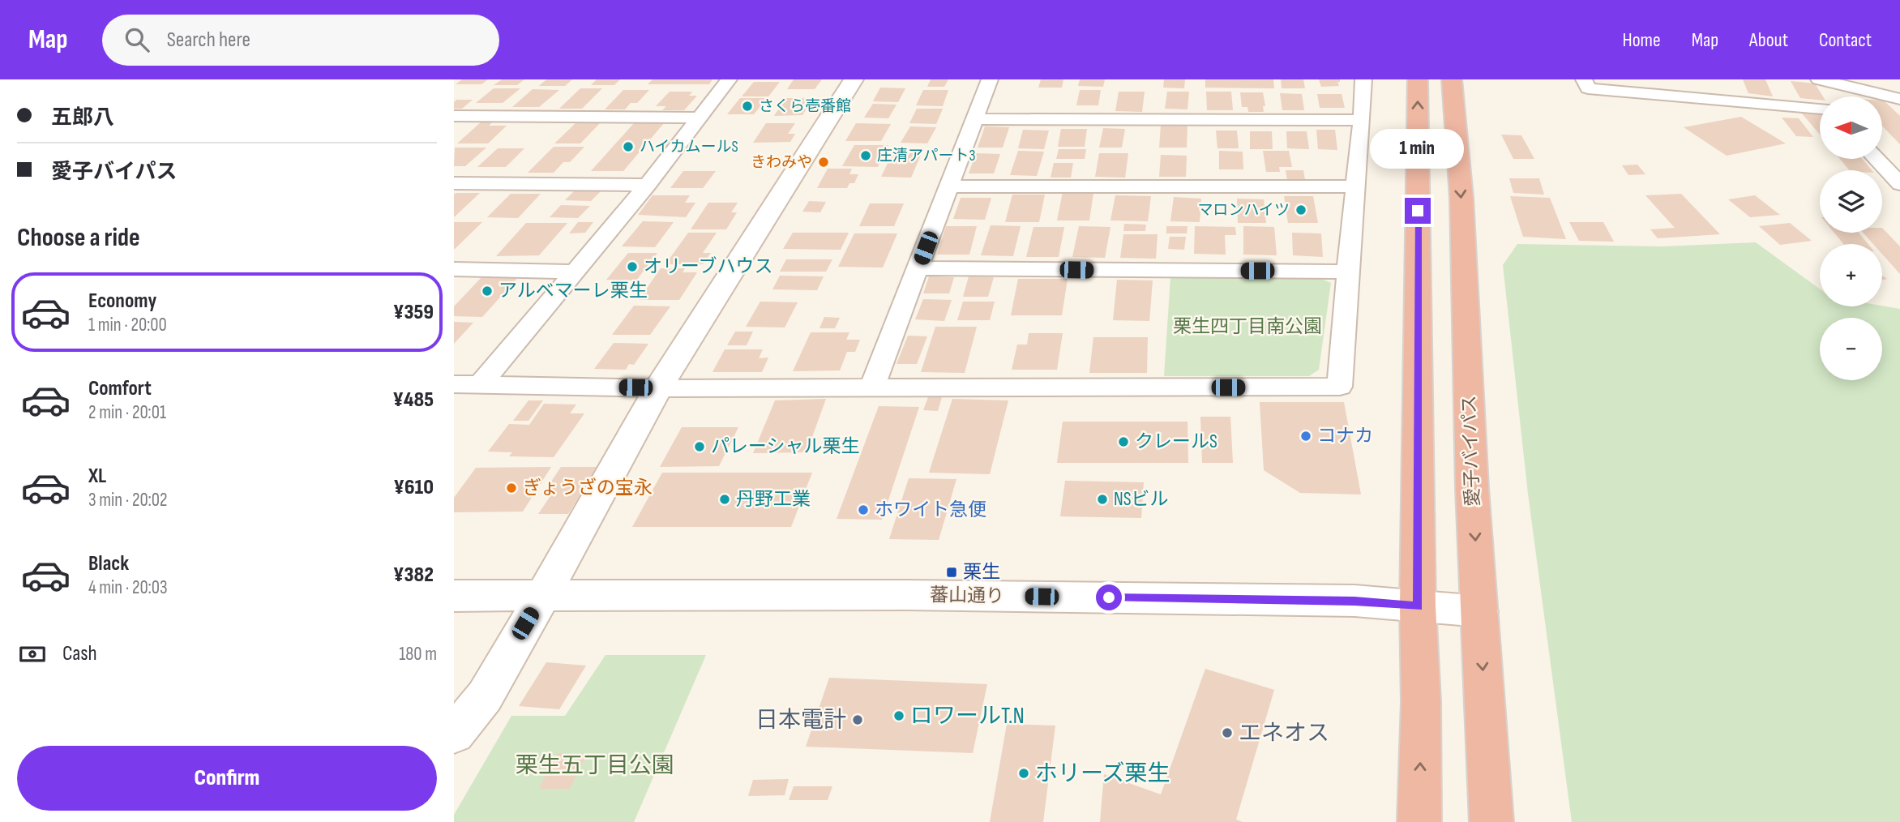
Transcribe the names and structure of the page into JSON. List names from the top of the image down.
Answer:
{
  "streets": {
    "highway": ["愛子バイパス"],
    "street": ["蕃山通り"]
  },
  "crossings": [
    ["愛子バイパス", "蕃山通り"]
  ],
  "parks": ["栗生四丁目南公園", "栗生五丁目公園"],
  "places": {
    "other": [
      "さくら壱番館",
      "ハイカムールS",
      "庄清アパート3",
      "きわみや",
      "マロンハイツ",
      "オリーブハウス",
      "アルベマーレ栗生",
      "コナカ",
      "クレールS",
      "パレーシャル栗生",
      "ぎょうざの宝永",
      "丹野工業",
      "NSビル",
      "ホワイト急便",
      "ロワールT.N",
      "日本電計",
      "エネオス",
      "ホリーズ栗生"
    ],
    "transit": ["栗生"]
  },
  "north": "left",
  "page": {
    "header": "Map",
    "search": "Search here",
    "nav": [
      "Home",
      "Map",
      "About",
      "Contact"
    ],
    "banner": ["五郎八", "愛子バイパス"],
    "map_buttons": ["+", "−"],
    "bubble": "1 min",
    "heading": "Choose a ride",
    "list": [
      {
        "name": "Economy",
        "note": "1 min · 20:00",
        "value": "¥359"
      },
      {
        "name": "Comfort",
        "note": "2 min · 20:01",
        "value": "¥485"
      },
      {
        "name": "XL",
        "note": "3 min · 20:02",
        "value": "¥610"
      },
      {
        "name": "Black",
        "note": "4 min · 20:03",
        "value": "¥382"
      }
    ],
    "pay": ["Cash", "180 m"],
    "buttons": "Confirm"
  }
}
